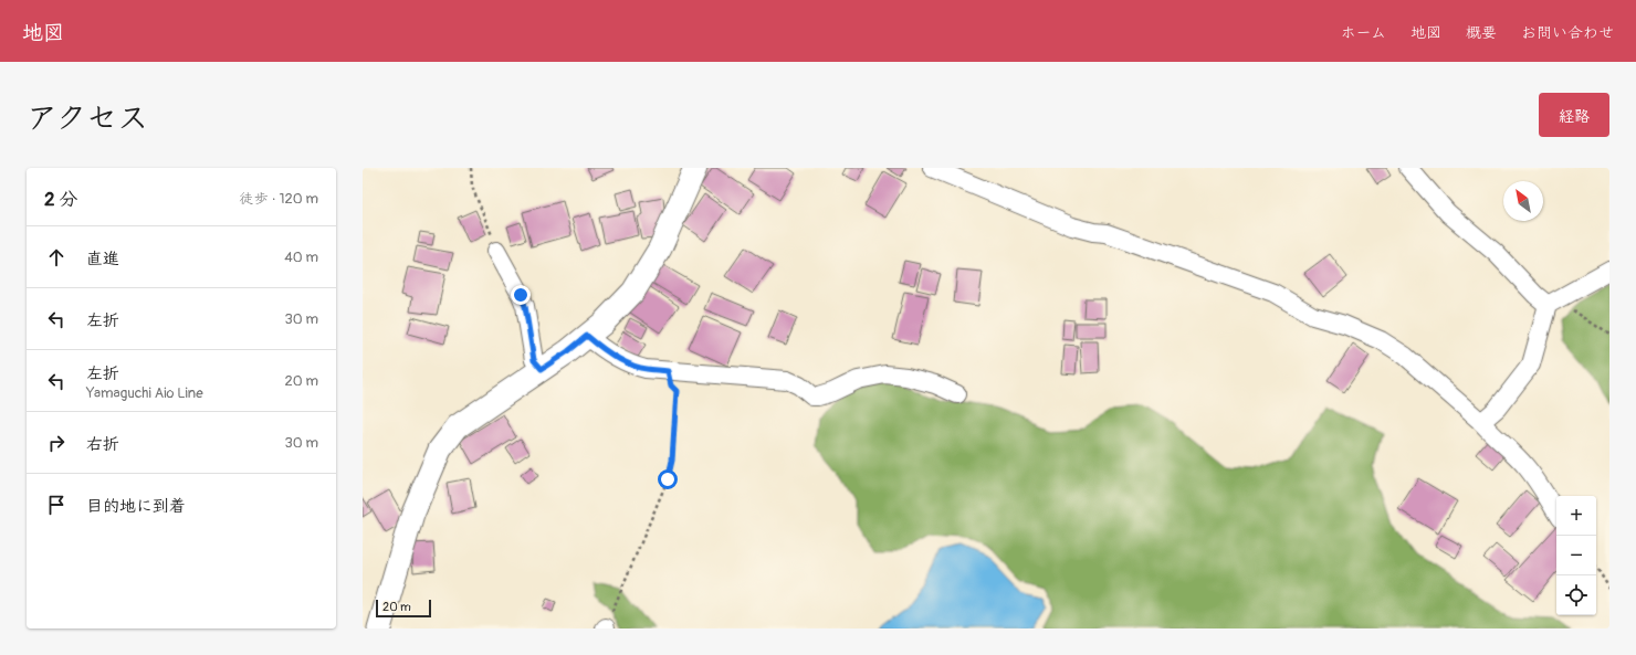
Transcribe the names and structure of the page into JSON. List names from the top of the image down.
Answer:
{
  "scale_bar": "20 m",
  "north": "top left",
  "page": {
    "header": "地図",
    "nav": [
      "ホーム",
      "地図",
      "概要",
      "お問い合わせ"
    ],
    "title": "アクセス",
    "buttons": "経路",
    "heading": ["2 分", "徒歩 · 120 m"],
    "list": [
      ["直進", "40 m"],
      ["左折", "30 m"],
      ["左折", "Yamaguchi Aio Line", "20 m"],
      ["右折", "30 m"],
      "目的地に到着"
    ],
    "map_buttons": ["+", "−"],
    "scale": "20 m"
  }
}
